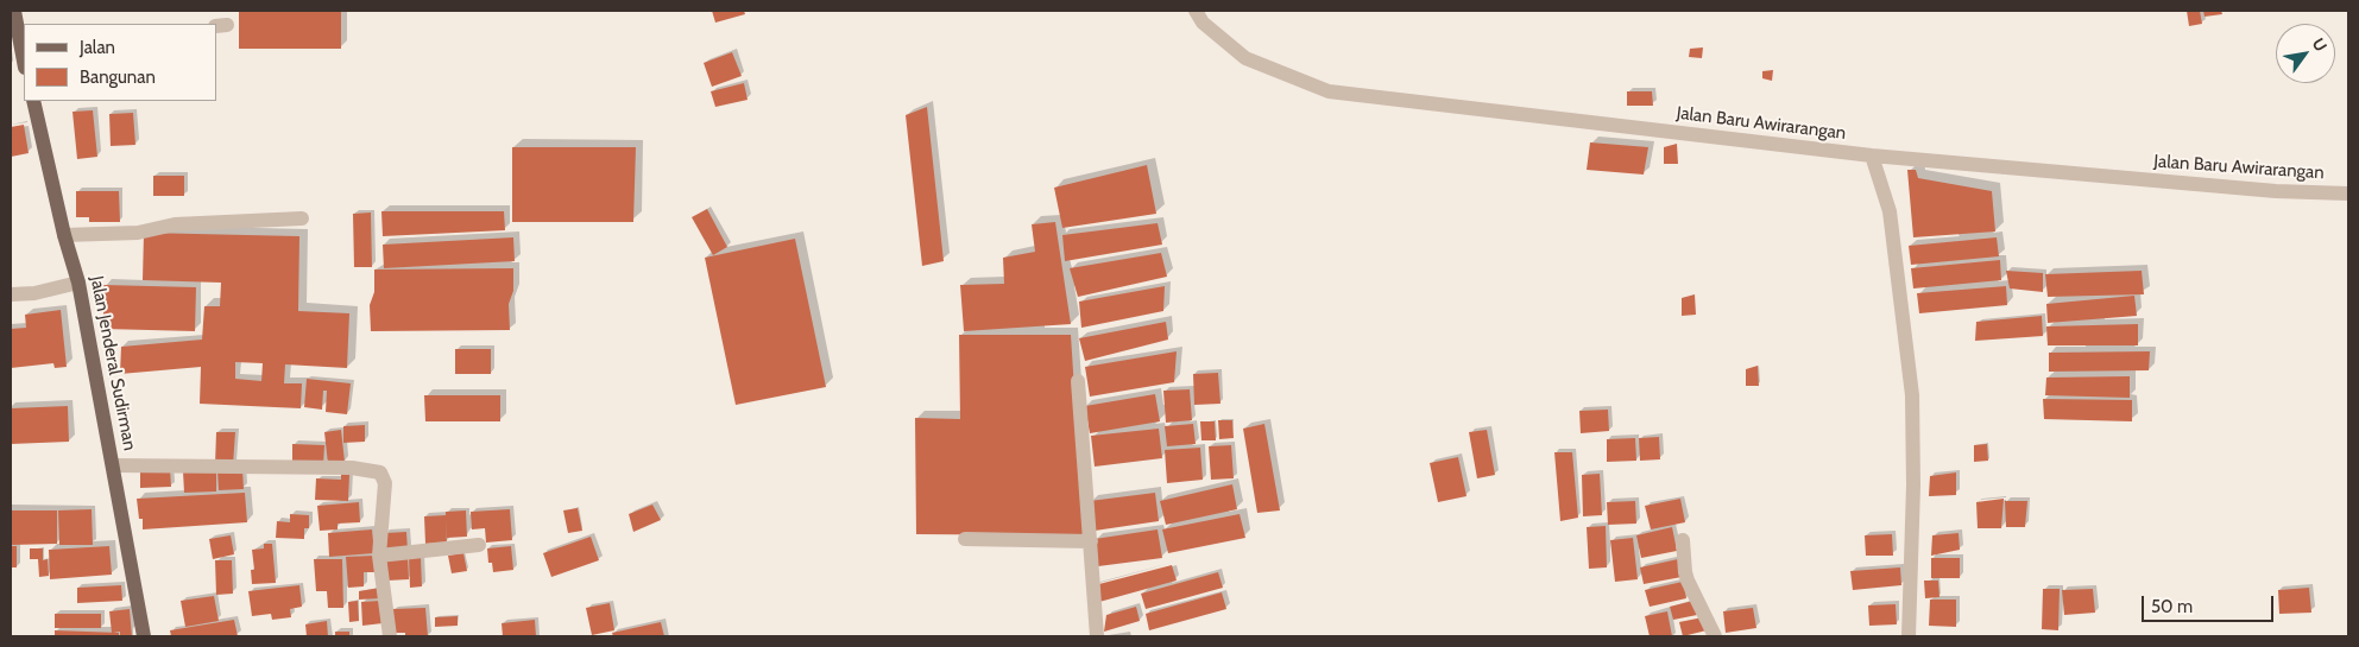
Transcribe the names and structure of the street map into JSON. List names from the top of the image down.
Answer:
{
  "streets": {
    "main road": ["Jalan Jenderal Sudirman"],
    "street": ["Jalan Baru Awirarangan"]
  },
  "legend": ["Jalan", "Bangunan"],
  "scale_bar": "50 m",
  "north": "top right"
}
